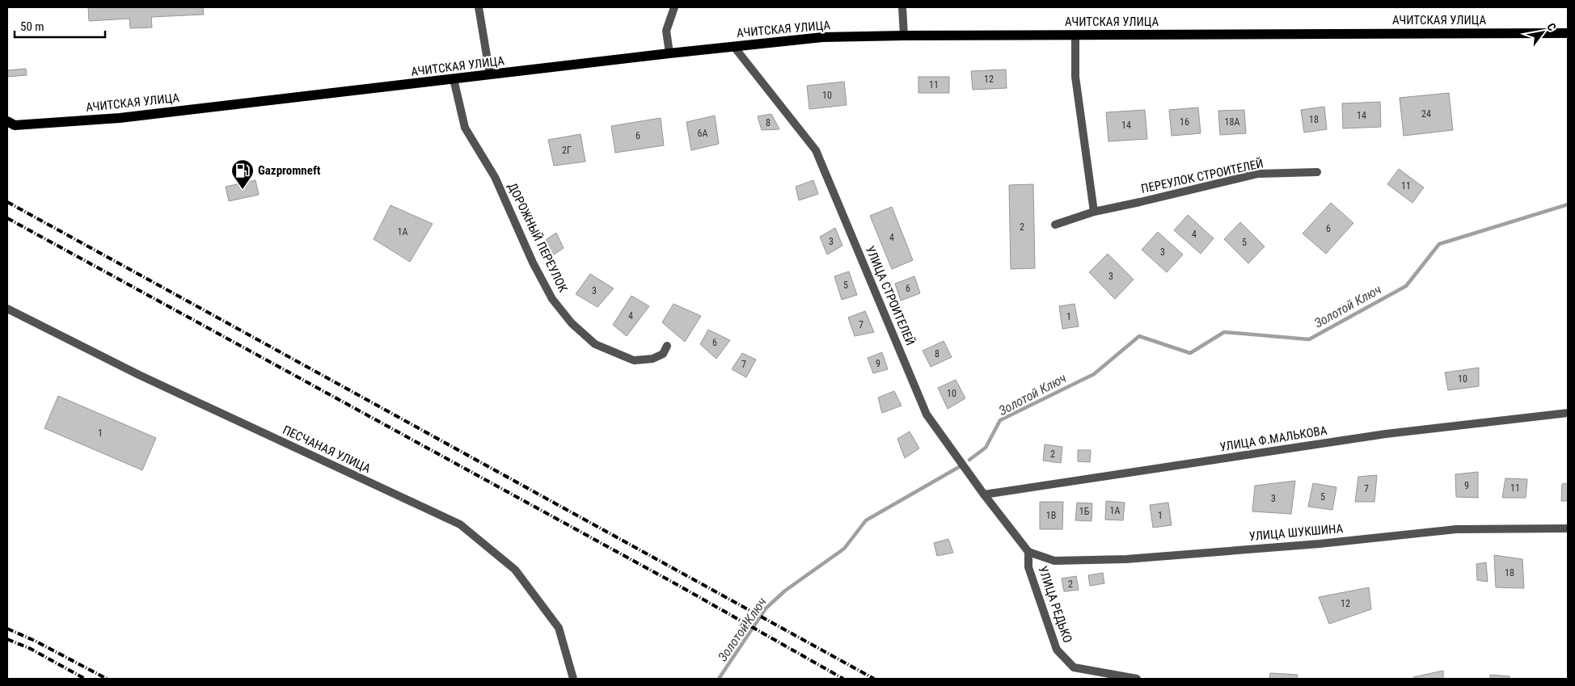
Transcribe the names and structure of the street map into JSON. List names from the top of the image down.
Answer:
{
  "streets": {
    "main road": ["АЧИТСКАЯ УЛИЦА"],
    "street": [
      "ПЕРЕУЛОК СТРОИТЕЛЕЙ",
      "ДОРОЖНЫЙ ПЕРЕУЛОК",
      "УЛИЦА СТРОИТЕЛЕЙ",
      "УЛИЦА Ф.МАЛЬКОВА",
      "ПЕСЧАНАЯ УЛИЦА",
      "УЛИЦА ШУКШИНА",
      "УЛИЦА РЕДЬКО"
    ]
  },
  "crossings": [
    ["АЧИТСКАЯ УЛИЦА", "ДОРОЖНЫЙ ПЕРЕУЛОК"],
    ["АЧИТСКАЯ УЛИЦА", "УЛИЦА СТРОИТЕЛЕЙ"],
    ["УЛИЦА СТРОИТЕЛЕЙ", "УЛИЦА Ф.МАЛЬКОВА"],
    ["УЛИЦА СТРОИТЕЛЕЙ", "УЛИЦА ШУКШИНА"],
    ["УЛИЦА СТРОИТЕЛЕЙ", "УЛИЦА РЕДЬКО"],
    ["УЛИЦА ШУКШИНА", "УЛИЦА РЕДЬКО"]
  ],
  "water": ["Золотой Ключ"],
  "places": {
    "fuel station": ["Gazpromneft"]
  },
  "house_numbers": [
    "12",
    "11",
    "10",
    "24",
    "14",
    "18",
    "16",
    "18А",
    "8",
    "14",
    "6А",
    "6",
    "2Г",
    "11",
    "2",
    "6",
    "1А",
    "4",
    "4",
    "3",
    "5",
    "3",
    "3",
    "5",
    "6",
    "3",
    "4",
    "1",
    "7",
    "6",
    "8",
    "9",
    "7",
    "10",
    "10",
    "1",
    "2",
    "9",
    "11",
    "7",
    "5",
    "3",
    "1А",
    "1Б",
    "1В",
    "1",
    "18",
    "2",
    "12"
  ],
  "scale_bar": "50 m",
  "north": "top right"
}
